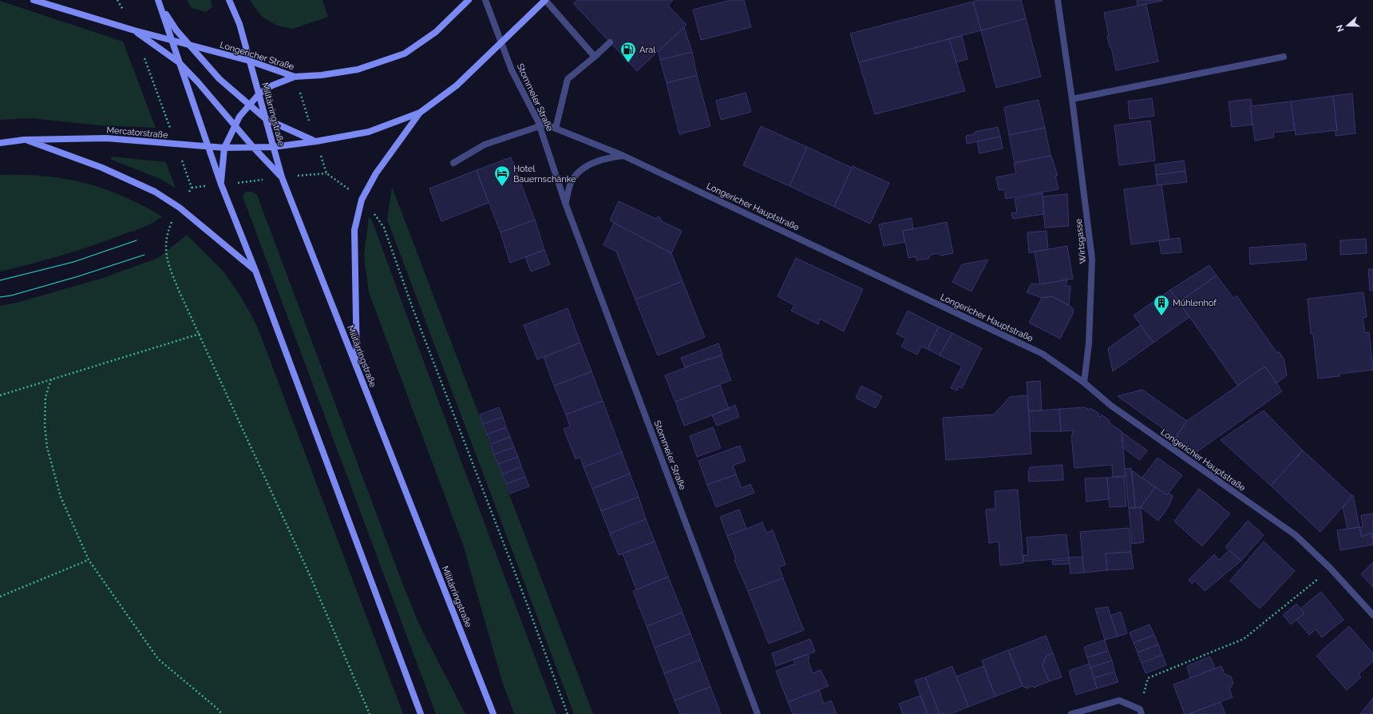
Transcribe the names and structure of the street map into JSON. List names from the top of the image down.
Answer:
{
  "streets": {
    "main road": ["Longericher Straße", "Militärringstraße", "Mercatorstraße"],
    "street": ["Stommeler Straße", "Longericher Hauptstraße", "Wirtsgasse"]
  },
  "crossings": [
    ["Longericher Straße", "Militärringstraße"],
    ["Stommeler Straße", "Longericher Hauptstraße"],
    ["Militärringstraße", "Mercatorstraße"],
    ["Longericher Hauptstraße", "Wirtsgasse"]
  ],
  "places": {
    "fuel station": ["Aral"],
    "hotel": ["Hotel Bauernschänke"],
    "building": ["Mühlenhof"]
  },
  "north": "left"
}
